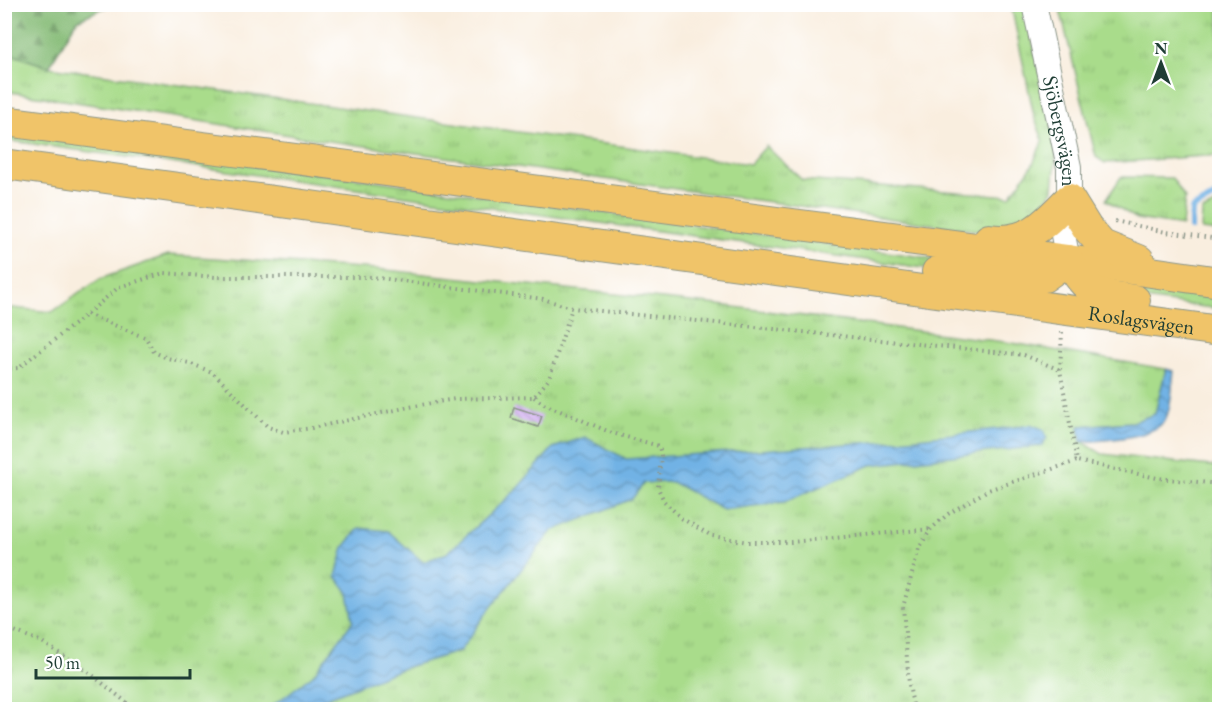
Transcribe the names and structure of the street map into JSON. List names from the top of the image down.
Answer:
{
  "streets": {
    "main road": ["Roslagsvägen"],
    "street": ["Sjöbergsvägen"]
  },
  "scale_bar": "50 m",
  "north": "top"
}
